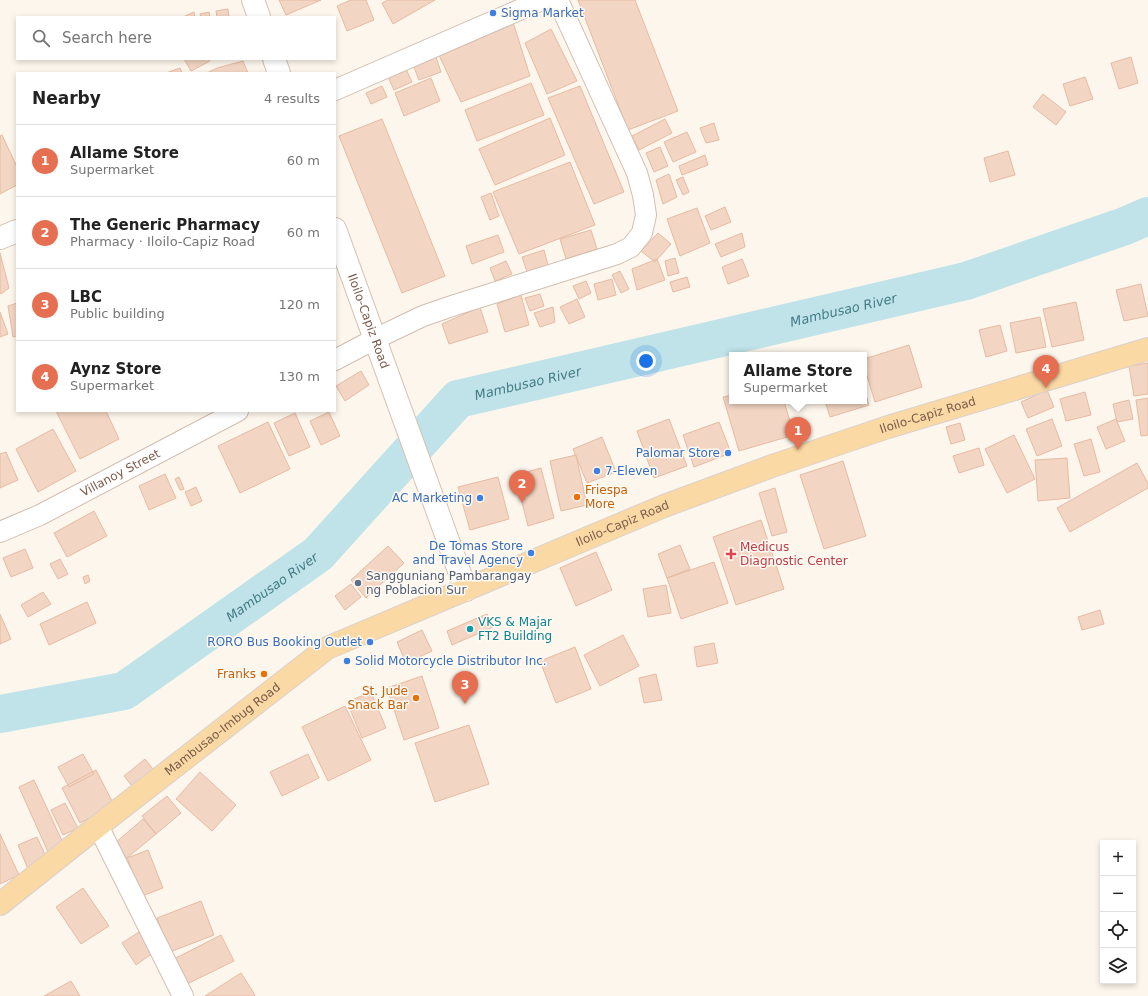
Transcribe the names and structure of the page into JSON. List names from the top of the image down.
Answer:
{
  "streets": {
    "main road": ["Iloilo-Capiz Road", "Mambusao-Imbug Road"],
    "street": ["Villanoy Street"]
  },
  "crossings": [
    ["Iloilo-Capiz Road", "Mambusao-Imbug Road"]
  ],
  "water": ["Mambusao River"],
  "places": {
    "other": [
      "Sigma Market",
      "Palomar Store",
      "7-Eleven",
      "Friespa More",
      "AC Marketing",
      "De Tomas Store and Travel Agency",
      "Sangguniang Pambarangay ng Poblacion Sur",
      "VKS & Majar FT2 Building",
      "RORO Bus Booking Outlet",
      "Solid Motorcycle Distributor Inc.",
      "Franks",
      "St. Jude Snack Bar"
    ],
    "health": ["Medicus Diagnostic Center"]
  },
  "page": {
    "search": "Search here",
    "heading": ["Nearby", "4 results"],
    "list": [
      {
        "mark": "1",
        "name": "Allame Store",
        "note": "Supermarket",
        "value": "60 m"
      },
      {
        "mark": "2",
        "name": "The Generic Pharmacy",
        "note": "Pharmacy · Iloilo-Capiz Road",
        "value": "60 m"
      },
      {
        "mark": "3",
        "name": "LBC",
        "note": "Public building",
        "value": "120 m"
      },
      {
        "mark": "4",
        "name": "Aynz Store",
        "note": "Supermarket",
        "value": "130 m"
      }
    ],
    "popup": ["Allame Store", "Supermarket"],
    "pins": [
      "4",
      "1",
      "2",
      "3"
    ],
    "map_buttons": ["+", "−"]
  }
}
